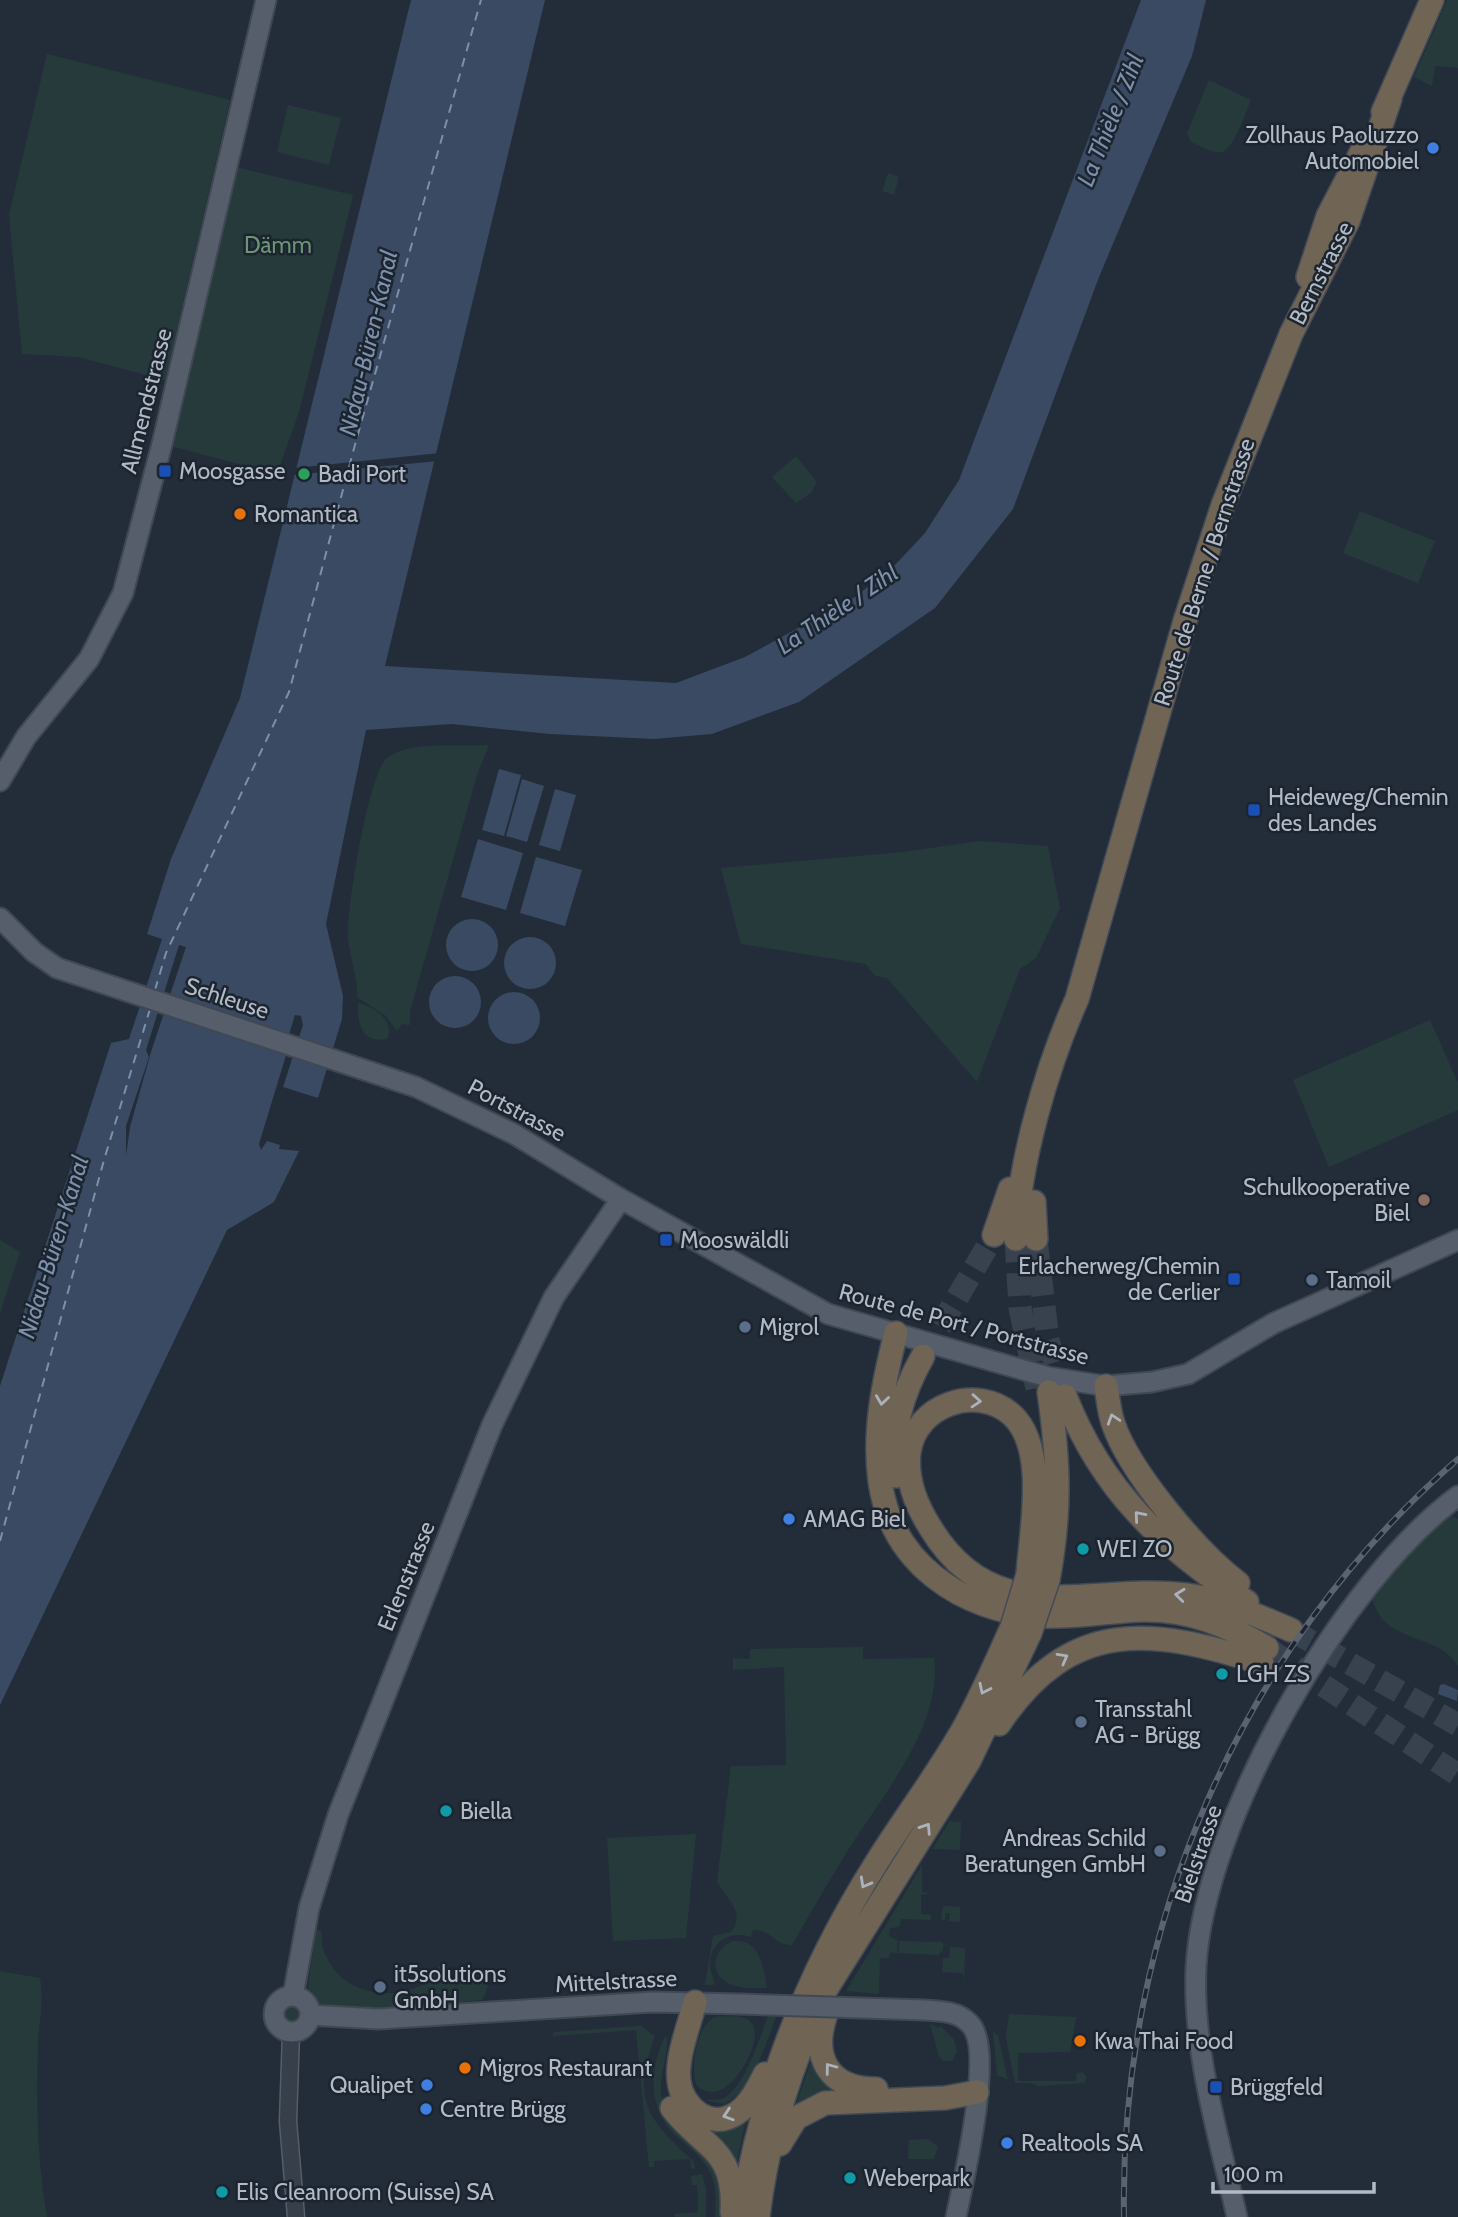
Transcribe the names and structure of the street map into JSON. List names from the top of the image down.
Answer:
{
  "streets": {
    "highway": ["Bernstrasse", "Route de Berne / Bernstrasse"],
    "main road": [
      "Allmendstrasse",
      "Schleuse",
      "Portstrasse",
      "Route de Port / Portstrasse",
      "Erlenstrasse",
      "Bielstrasse",
      "Mittelstrasse"
    ]
  },
  "crossings": [
    ["Bernstrasse", "Route de Berne / Bernstrasse"],
    ["Schleuse", "Portstrasse"],
    ["Portstrasse", "Route de Port / Portstrasse"],
    ["Portstrasse", "Erlenstrasse"],
    ["Route de Port / Portstrasse", "Erlenstrasse"],
    ["Erlenstrasse", "Mittelstrasse"]
  ],
  "water": ["La Thièle / Zihl", "Nidau-Büren-Kanal"],
  "parks": ["Dämm"],
  "places": {
    "other": [
      "Zollhaus Paoluzzo Automobiel",
      "Badi Port",
      "Romantica",
      "Schulkooperative Biel",
      "Tamoil",
      "Migrol",
      "AMAG Biel",
      "WEI ZO",
      "LGH ZS",
      "Transstahl AG - Brügg",
      "Biella",
      "Andreas Schild Beratungen GmbH",
      "it5solutions GmbH",
      "Kwa Thai Food",
      "Migros Restaurant",
      "Qualipet",
      "Centre Brügg",
      "Realtools SA",
      "Weberpark",
      "Elis Cleanroom (Suisse) SA"
    ],
    "transit": [
      "Moosgasse",
      "Heideweg/Chemin des Landes",
      "Mooswäldli",
      "Erlacherweg/Chemin de Cerlier",
      "Brüggfeld"
    ]
  },
  "scale_bar": "100 m"
}
